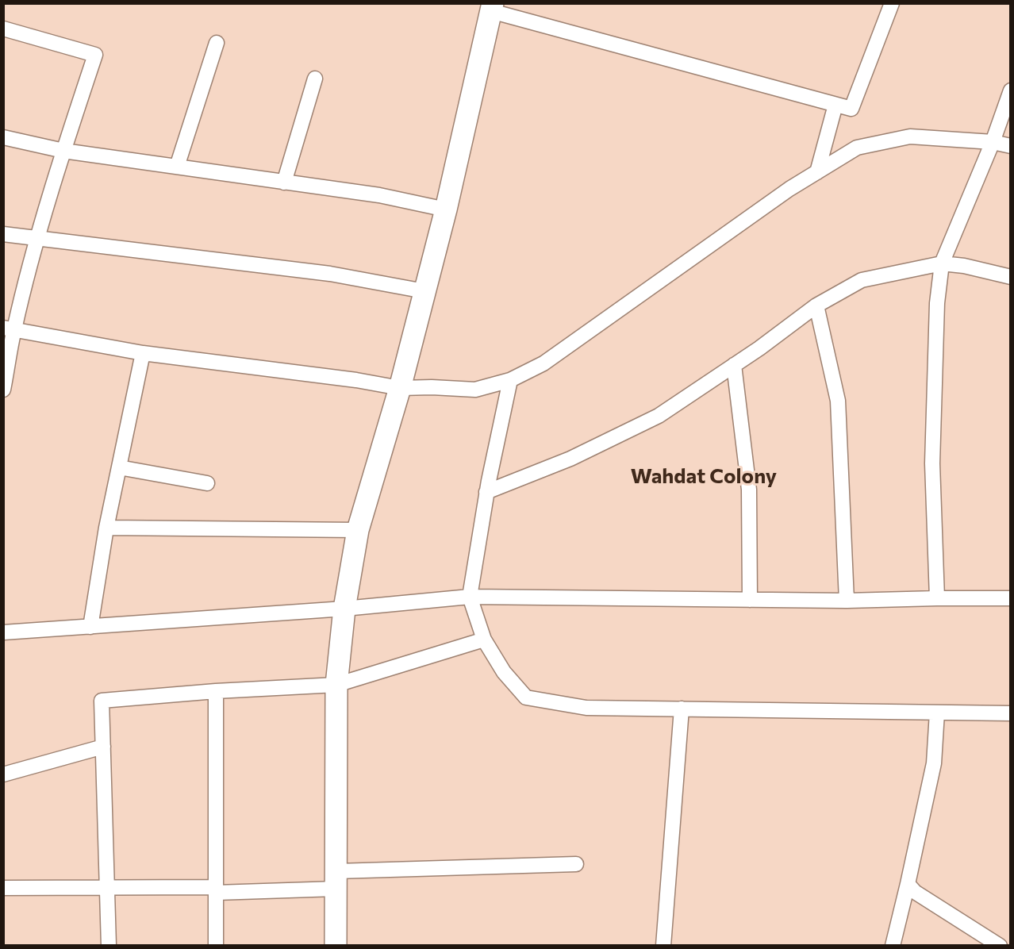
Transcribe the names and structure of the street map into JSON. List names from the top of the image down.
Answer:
{
  "districts": ["Wahdat Colony"]
}
